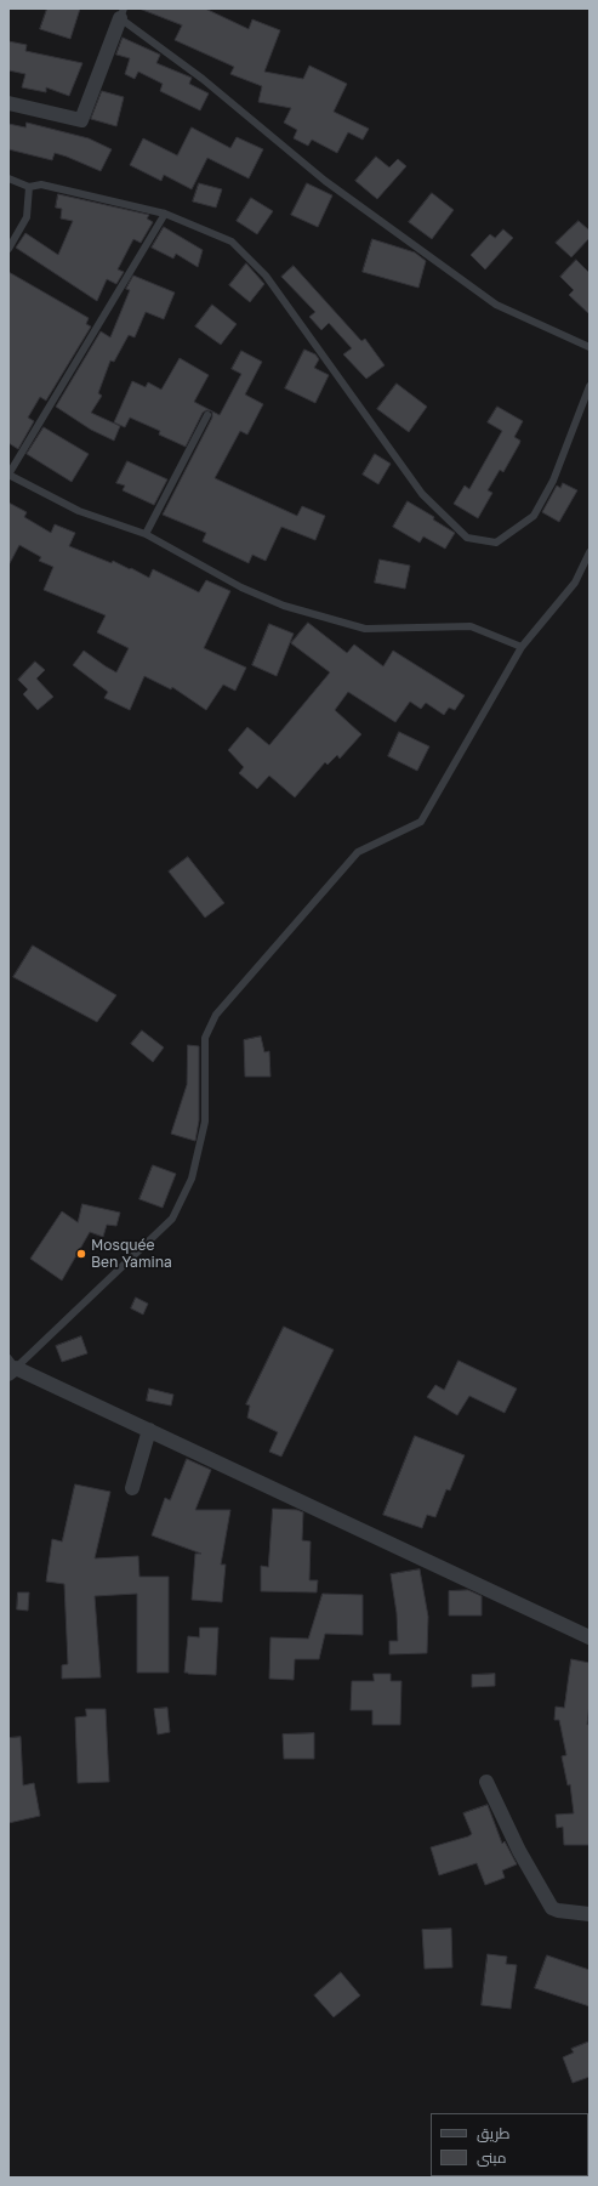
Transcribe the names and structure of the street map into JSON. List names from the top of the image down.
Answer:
{
  "places": ["Mosquée Ben Yamina"],
  "legend": ["طريق", "مبنى"]
}
